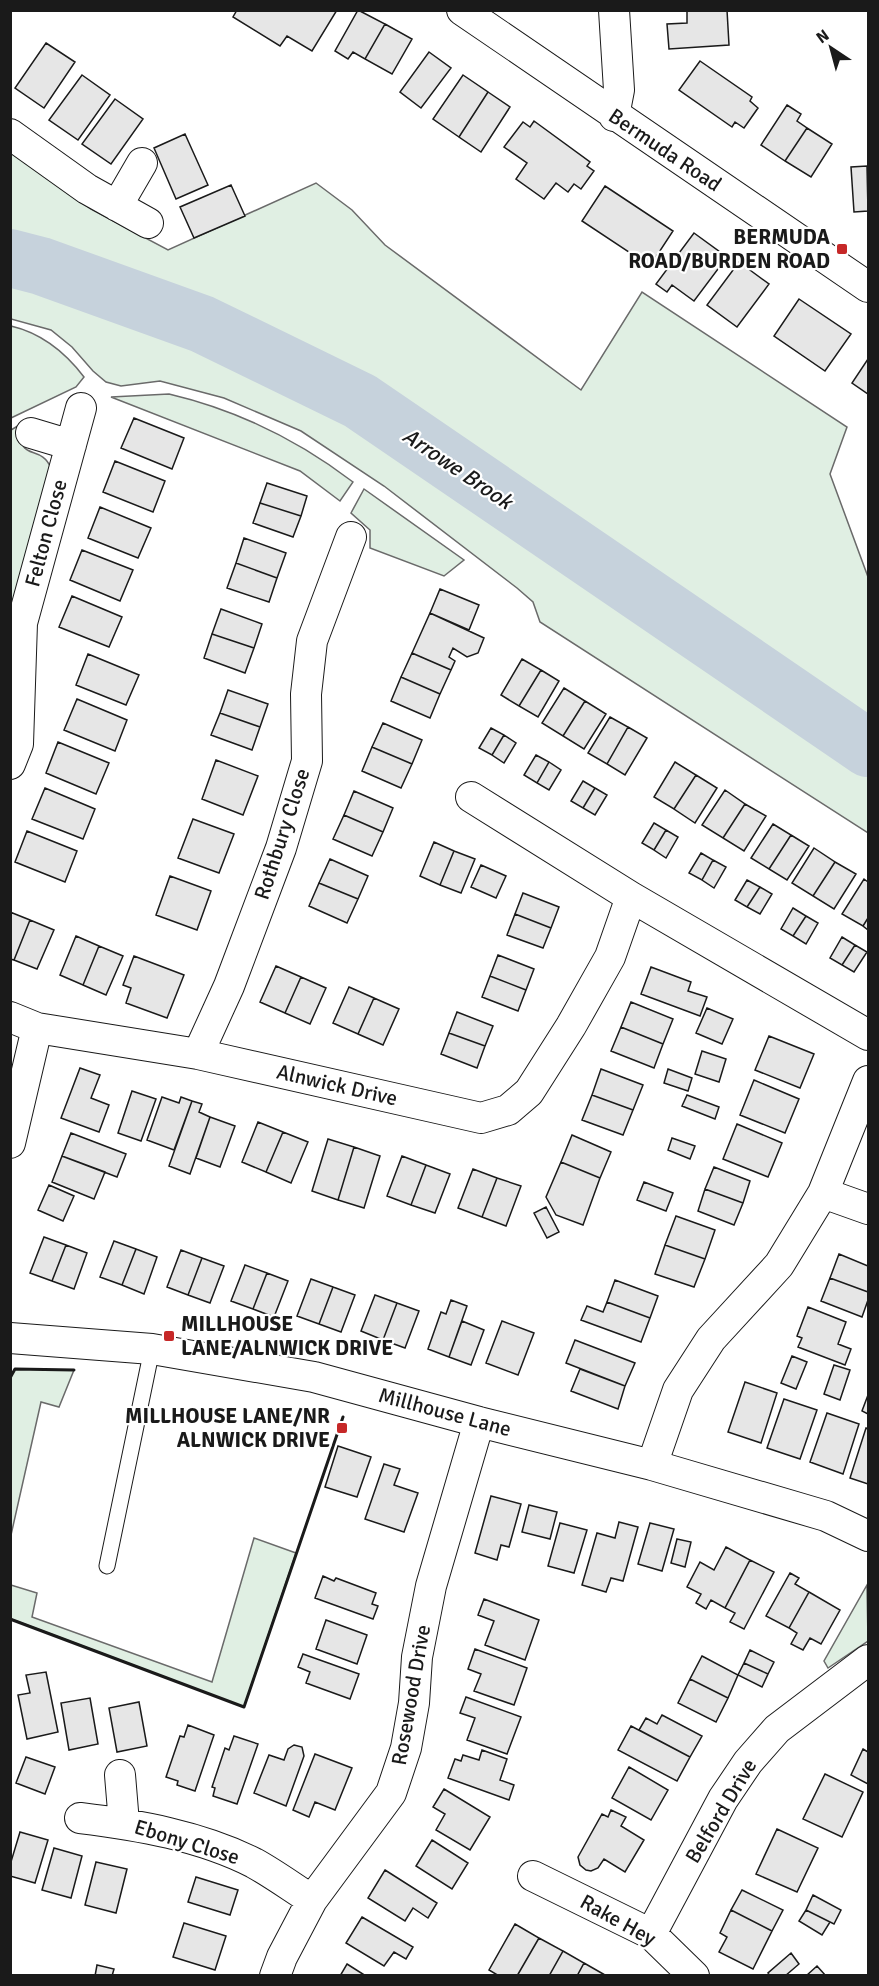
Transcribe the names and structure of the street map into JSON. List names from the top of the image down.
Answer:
{
  "streets": {
    "street": [
      "Bermuda Road",
      "Felton Close",
      "Rothbury Close",
      "Alnwick Drive",
      "Millhouse Lane",
      "Rosewood Drive",
      "Belford Drive",
      "Ebony Close",
      "Rake Hey"
    ]
  },
  "crossings": [
    ["Rothbury Close", "Alnwick Drive"],
    ["Millhouse Lane", "Rosewood Drive"],
    ["Rosewood Drive", "Ebony Close"],
    ["Belford Drive", "Rake Hey"]
  ],
  "water": ["Arrowe Brook"],
  "places": {
    "transit": ["BERMUDA ROAD/BURDEN ROAD", "MILLHOUSE LANE/ALNWICK DRIVE", "MILLHOUSE LANE/NR ALNWICK DRIVE"]
  },
  "north": "top left"
}
